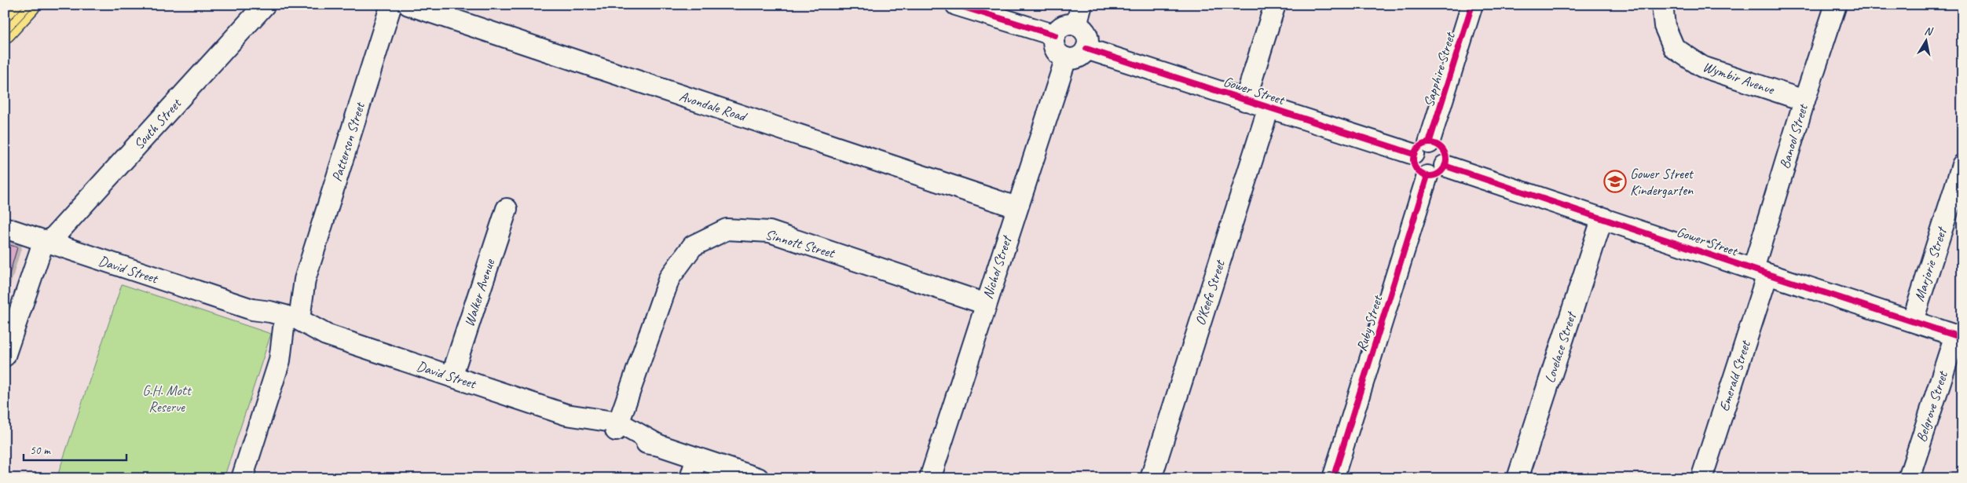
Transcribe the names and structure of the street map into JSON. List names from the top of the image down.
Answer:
{
  "streets": {
    "street": [
      "Sapphire Street",
      "Wymbir Avenue",
      "Gower Street",
      "Avondale Road",
      "South Street",
      "Banool Street",
      "Patterson Street",
      "Sinnott Street",
      "Marjorie Street",
      "Nichol Street",
      "David Street",
      "Walker Avenue",
      "O'Keefe Street",
      "Ruby Street",
      "Lovelace Street",
      "Emerald Street",
      "Belgrove Street"
    ]
  },
  "crossings": [
    ["Sapphire Street", "Gower Street"],
    ["Sapphire Street", "Ruby Street"],
    ["Wymbir Avenue", "Banool Street"],
    ["Gower Street", "Banool Street"],
    ["Gower Street", "Marjorie Street"],
    ["Gower Street", "Nichol Street"],
    ["Gower Street", "O'Keefe Street"],
    ["Gower Street", "Ruby Street"],
    ["Gower Street", "Lovelace Street"],
    ["Gower Street", "Emerald Street"],
    ["Gower Street", "Belgrove Street"],
    ["Avondale Road", "Nichol Street"],
    ["South Street", "David Street"],
    ["Banool Street", "Emerald Street"],
    ["Patterson Street", "David Street"],
    ["Sinnott Street", "Nichol Street"],
    ["Sinnott Street", "David Street"],
    ["David Street", "Walker Avenue"]
  ],
  "parks": ["G.H. Mott Reserve"],
  "places": {
    "school or university": ["Gower Street Kindergarten"]
  },
  "scale_bar": "50 m",
  "north": "top"
}
